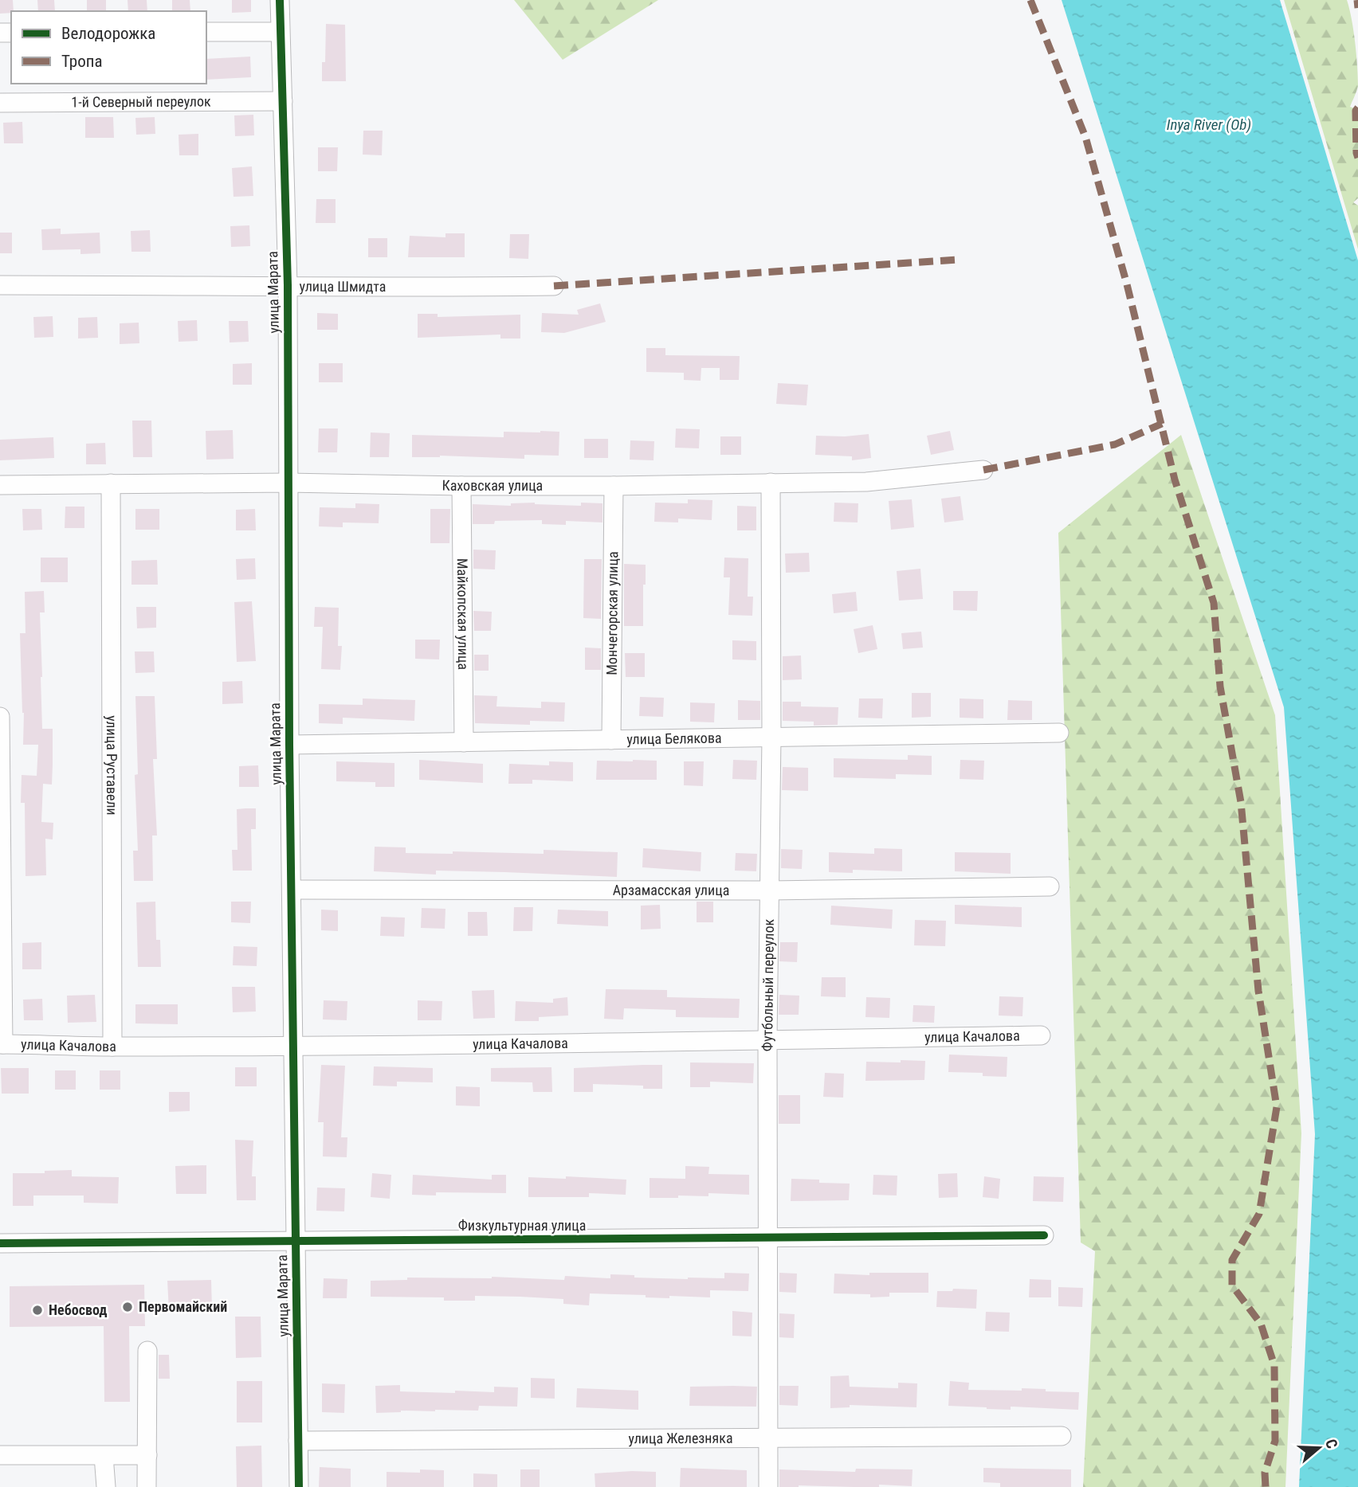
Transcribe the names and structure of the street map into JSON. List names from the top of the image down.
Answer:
{
  "streets": {
    "street": [
      "1-й Северный переулок",
      "улица Шмидта",
      "улица Марата",
      "Каховская улица",
      "Мончегорская улица",
      "Майкопская улица",
      "улица Белякова",
      "улица Руставели",
      "Арзамасская улица",
      "Футбольный переулок",
      "улица Качалова",
      "Физкультурная улица",
      "улица Железняка"
    ]
  },
  "crossings": [
    ["1-й Северный переулок", "улица Марата"],
    ["улица Шмидта", "улица Марата"],
    ["улица Марата", "Каховская улица"],
    ["улица Марата", "улица Белякова"],
    ["улица Марата", "Арзамасская улица"],
    ["улица Марата", "улица Качалова"],
    ["улица Марата", "Физкультурная улица"],
    ["улица Марата", "улица Железняка"],
    ["Каховская улица", "Мончегорская улица"],
    ["Каховская улица", "Майкопская улица"],
    ["Каховская улица", "улица Руставели"],
    ["Каховская улица", "Футбольный переулок"],
    ["Мончегорская улица", "улица Белякова"],
    ["Майкопская улица", "улица Белякова"],
    ["улица Белякова", "Футбольный переулок"],
    ["улица Руставели", "улица Качалова"],
    ["Арзамасская улица", "Футбольный переулок"],
    ["Футбольный переулок", "улица Качалова"],
    ["Футбольный переулок", "Физкультурная улица"],
    ["Футбольный переулок", "улица Железняка"]
  ],
  "water": ["Inya River (Ob)"],
  "places": ["Первомайский", "Небосвод"],
  "legend": ["Велодорожка", "Тропа"],
  "north": "right"
}
